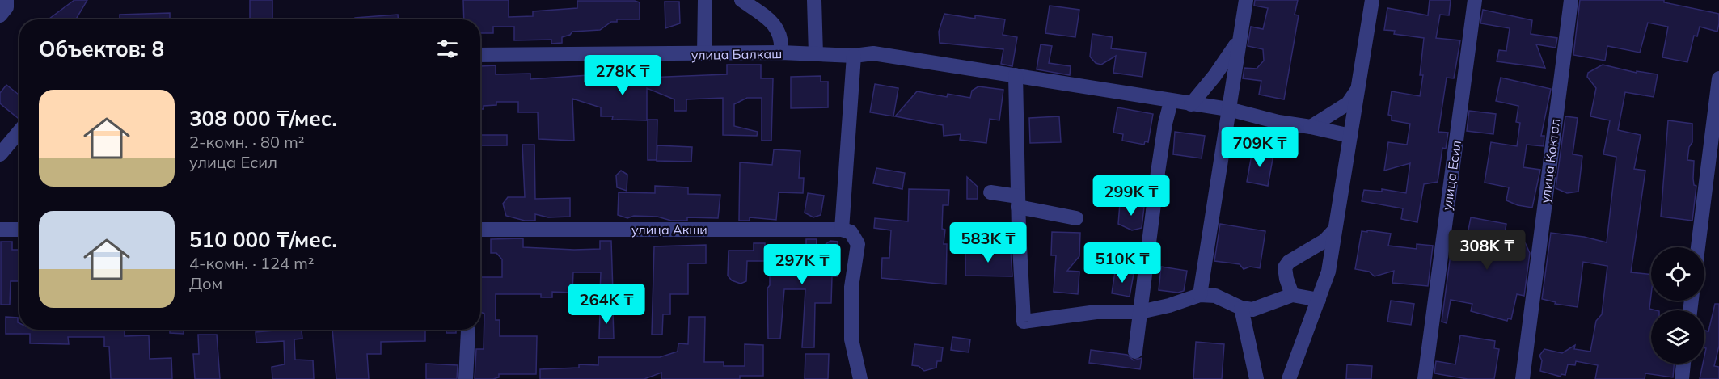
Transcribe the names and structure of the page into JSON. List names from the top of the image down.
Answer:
{
  "streets": {
    "street": [
      "улица Балкаш",
      "улица Коктал",
      "улица Есил",
      "улица Акши"
    ]
  },
  "page": {
    "heading": "Объектов: 8",
    "price": [
      "278K ₸",
      "709K ₸",
      "299K ₸",
      "583K ₸",
      "308K ₸",
      "510K ₸",
      "297K ₸",
      "264K ₸"
    ],
    "list": [
      {
        "name": "308 000 ₸/мес.",
        "note": "2-комн. · 80 m² · улица Есил"
      },
      {
        "name": "510 000 ₸/мес.",
        "note": "4-комн. · 124 m² · Дом"
      }
    ]
  }
}
